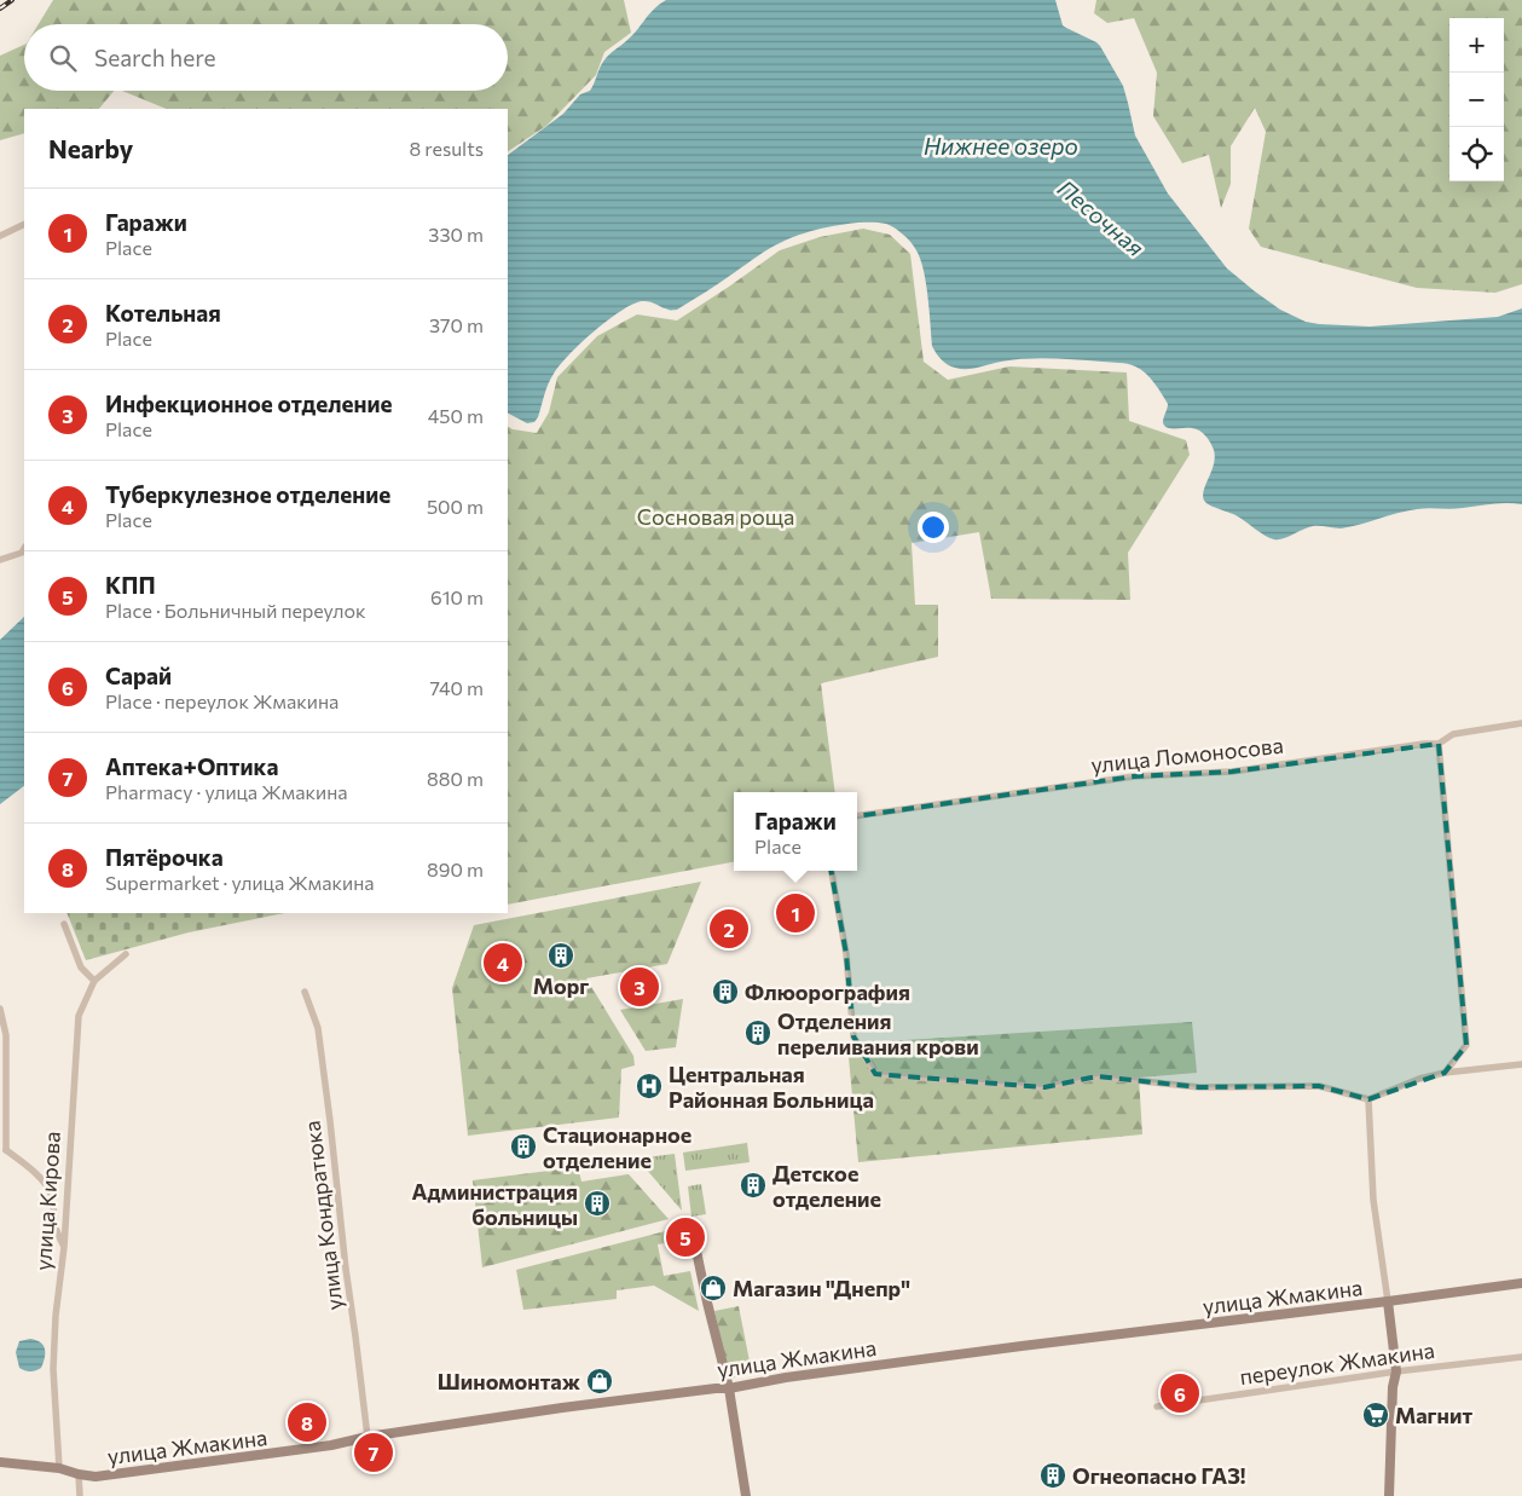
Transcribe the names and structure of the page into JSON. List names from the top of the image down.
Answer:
{
  "streets": {
    "street": [
      "улица Ломоносова",
      "улица Кирова",
      "улица Кондратюка",
      "улица Жмакина",
      "переулок Жмакина"
    ]
  },
  "crossings": [
    ["улица Кондратюка", "улица Жмакина"]
  ],
  "water": ["Нижнее озеро", "Песочная"],
  "parks": ["Сосновая роща"],
  "places": {
    "building": [
      "Морг",
      "Флюорография",
      "Отделения переливания крови",
      "Стационарное отделение",
      "Детское отделение",
      "Администрация больницы",
      "Огнеопасно ГАЗ!"
    ],
    "hospital": ["Центральная Районная Больница"],
    "shop": ["Магазин \"Днепр\"", "Шиномонтаж"],
    "supermarket": ["Магнит"]
  },
  "page": {
    "map_buttons": ["+", "−"],
    "search": "Search here",
    "heading": ["Nearby", "8 results"],
    "list": [
      {
        "mark": "1",
        "name": "Гаражи",
        "note": "Place",
        "value": "330 m"
      },
      {
        "mark": "2",
        "name": "Котельная",
        "note": "Place",
        "value": "370 m"
      },
      {
        "mark": "3",
        "name": "Инфекционное отделение",
        "note": "Place",
        "value": "450 m"
      },
      {
        "mark": "4",
        "name": "Туберкулезное отделение",
        "note": "Place",
        "value": "500 m"
      },
      {
        "mark": "5",
        "name": "КПП",
        "note": "Place · Больничный переулок",
        "value": "610 m"
      },
      {
        "mark": "6",
        "name": "Сарай",
        "note": "Place · переулок Жмакина",
        "value": "740 m"
      },
      {
        "mark": "7",
        "name": "Аптека+Оптика",
        "note": "Pharmacy · улица Жмакина",
        "value": "880 m"
      },
      {
        "mark": "8",
        "name": "Пятёрочка",
        "note": "Supermarket · улица Жмакина",
        "value": "890 m"
      }
    ],
    "popup": ["Гаражи", "Place"],
    "pins": [
      "1",
      "2",
      "4",
      "3",
      "5",
      "6",
      "8",
      "7"
    ]
  }
}
